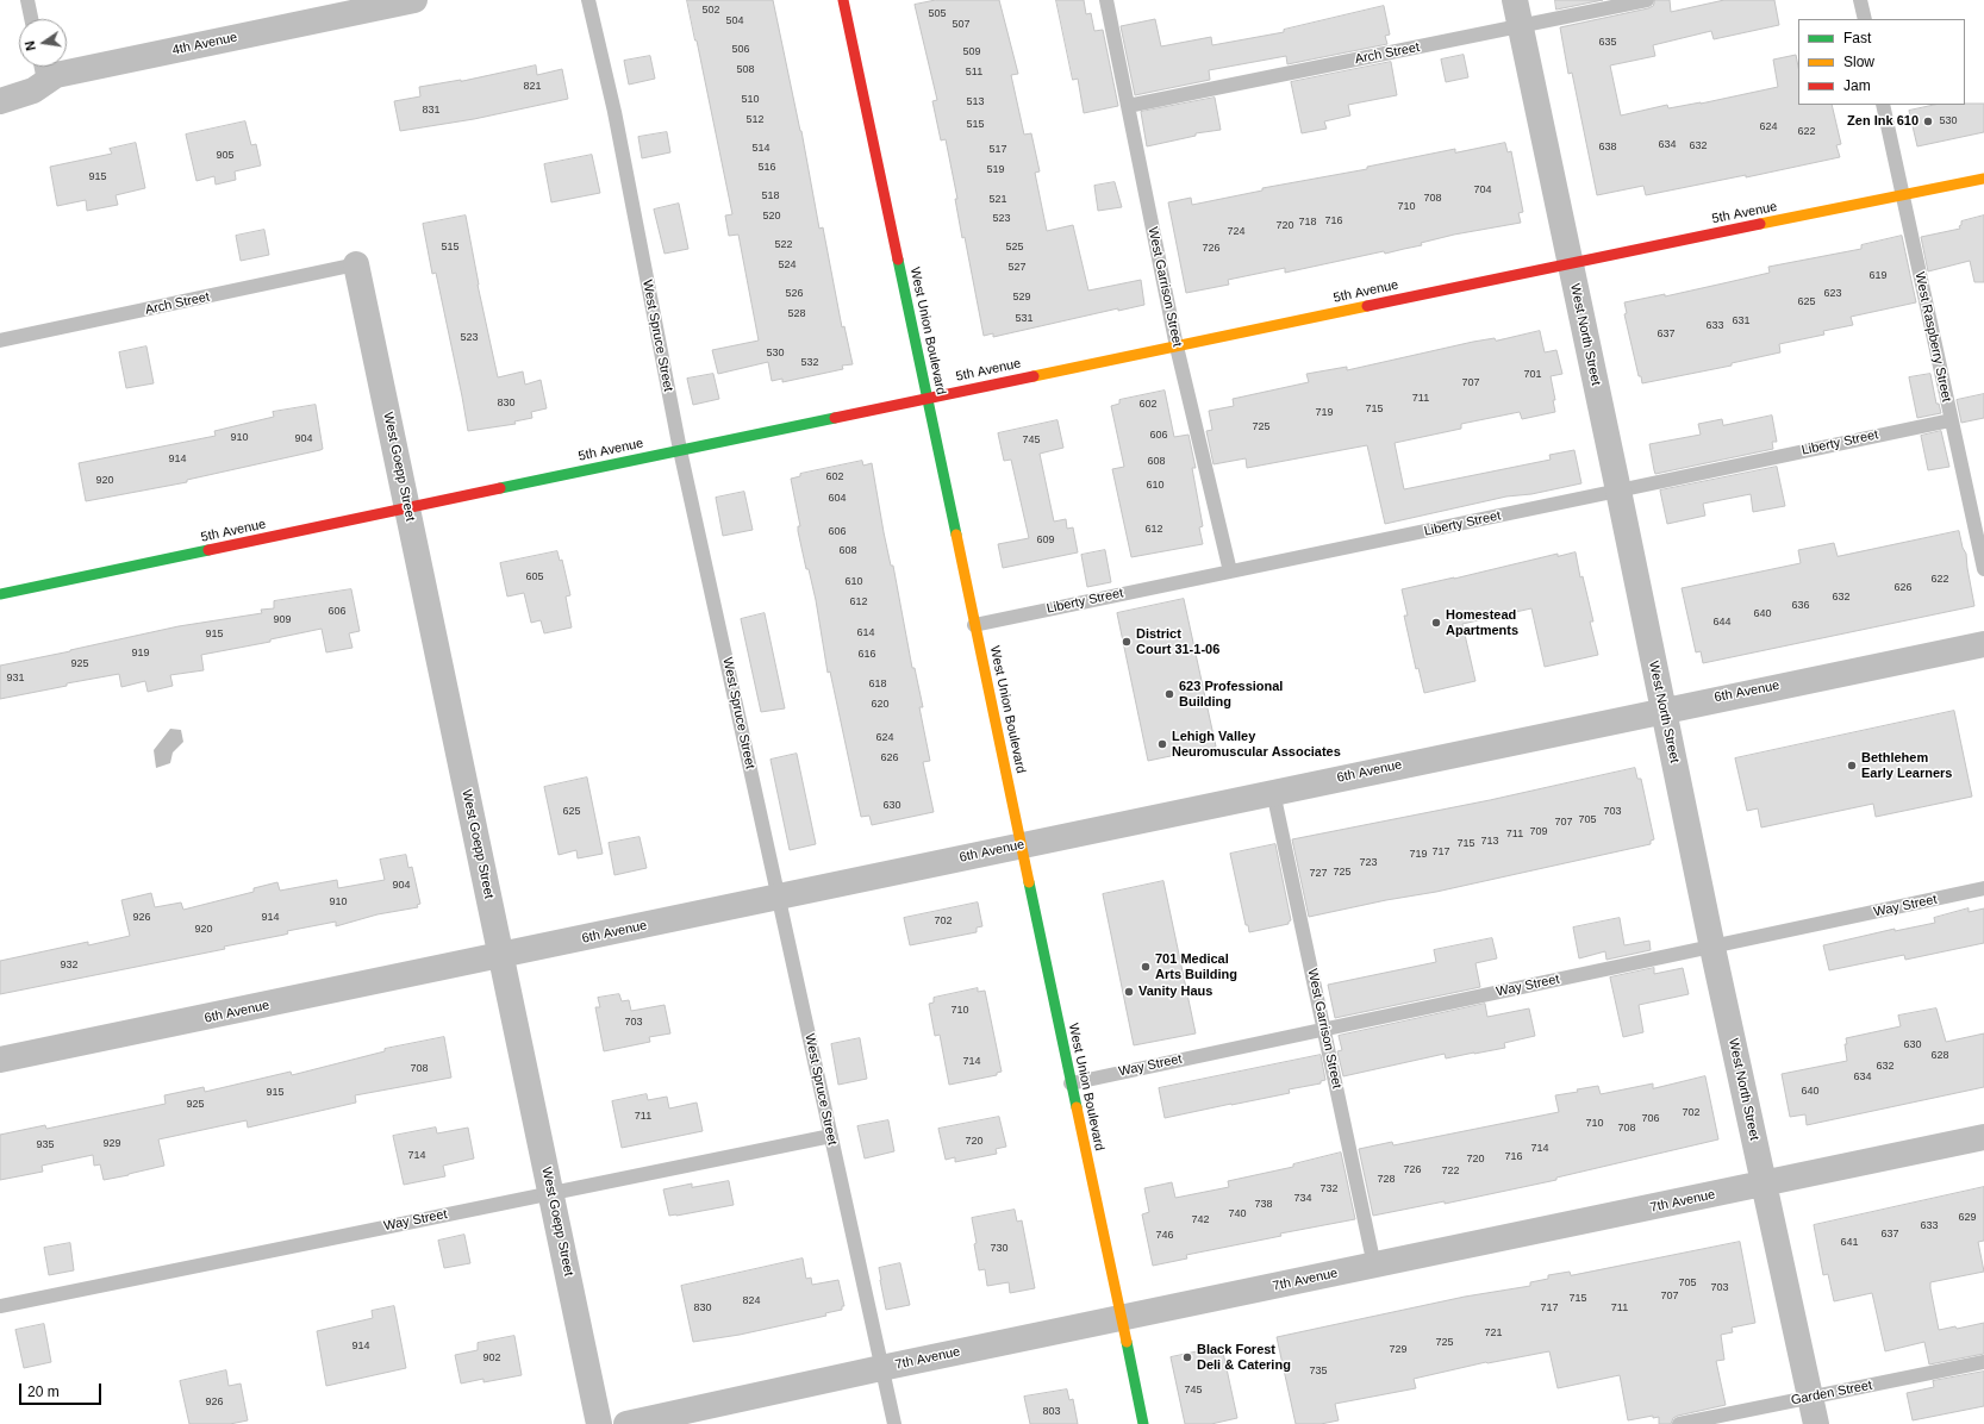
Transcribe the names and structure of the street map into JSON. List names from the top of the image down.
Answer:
{
  "streets": {
    "street": [
      "4th Avenue",
      "5th Avenue",
      "West Union Boulevard",
      "West North Street",
      "West Goepp Street",
      "6th Avenue",
      "7th Avenue"
    ],
    "lane": [
      "Arch Street",
      "West Garrison Street",
      "West Spruce Street",
      "West Raspberry Street",
      "Liberty Street",
      "Way Street",
      "Garden Street"
    ]
  },
  "crossings": [
    ["Arch Street", "West Garrison Street"],
    ["Arch Street", "West North Street"],
    ["Arch Street", "West Goepp Street"],
    ["5th Avenue", "West Garrison Street"],
    ["5th Avenue", "West Union Boulevard"],
    ["5th Avenue", "West North Street"],
    ["5th Avenue", "West Spruce Street"],
    ["5th Avenue", "West Raspberry Street"],
    ["5th Avenue", "West Goepp Street"],
    ["West Garrison Street", "Liberty Street"],
    ["West Garrison Street", "6th Avenue"],
    ["West Garrison Street", "Way Street"],
    ["West Garrison Street", "7th Avenue"],
    ["West Union Boulevard", "Liberty Street"],
    ["West Union Boulevard", "6th Avenue"],
    ["West Union Boulevard", "Way Street"],
    ["West Union Boulevard", "7th Avenue"],
    ["West North Street", "Liberty Street"],
    ["West North Street", "6th Avenue"],
    ["West North Street", "Way Street"],
    ["West North Street", "7th Avenue"],
    ["West North Street", "Garden Street"],
    ["West Spruce Street", "6th Avenue"],
    ["West Spruce Street", "Way Street"],
    ["West Spruce Street", "7th Avenue"],
    ["West Raspberry Street", "Liberty Street"],
    ["West Goepp Street", "6th Avenue"],
    ["West Goepp Street", "Way Street"]
  ],
  "places": [
    "Zen Ink 610",
    "Homestead Apartments",
    "District Court 31-1-06",
    "623 Professional Building",
    "Lehigh Valley Neuromuscular Associates",
    "Bethlehem Early Learners",
    "701 Medical Arts Building",
    "Vanity Haus",
    "Black Forest Deli & Catering"
  ],
  "house_numbers": [
    "502",
    "505",
    "504",
    "507",
    "635",
    "506",
    "509",
    "508",
    "511",
    "821",
    "510",
    "513",
    "831",
    "512",
    "530",
    "515",
    "624",
    "622",
    "634",
    "632",
    "638",
    "514",
    "517",
    "905",
    "516",
    "519",
    "915",
    "704",
    "518",
    "708",
    "521",
    "710",
    "520",
    "523",
    "716",
    "718",
    "720",
    "724",
    "522",
    "515",
    "525",
    "726",
    "524",
    "527",
    "619",
    "526",
    "623",
    "529",
    "625",
    "528",
    "531",
    "631",
    "633",
    "637",
    "523",
    "530",
    "532",
    "701",
    "707",
    "711",
    "830",
    "602",
    "715",
    "719",
    "725",
    "606",
    "910",
    "904",
    "745",
    "914",
    "608",
    "602",
    "920",
    "610",
    "604",
    "612",
    "606",
    "609",
    "608",
    "605",
    "622",
    "610",
    "626",
    "632",
    "612",
    "636",
    "606",
    "640",
    "909",
    "644",
    "614",
    "915",
    "919",
    "616",
    "925",
    "931",
    "618",
    "620",
    "624",
    "626",
    "630",
    "625",
    "703",
    "705",
    "707",
    "709",
    "711",
    "713",
    "715",
    "717",
    "719",
    "723",
    "725",
    "727",
    "904",
    "910",
    "926",
    "914",
    "702",
    "920",
    "932",
    "710",
    "703",
    "630",
    "628",
    "714",
    "632",
    "708",
    "634",
    "640",
    "915",
    "925",
    "702",
    "711",
    "706",
    "710",
    "708",
    "720",
    "929",
    "935",
    "714",
    "714",
    "716",
    "720",
    "726",
    "722",
    "728",
    "732",
    "734",
    "738",
    "740",
    "629",
    "742",
    "633",
    "637",
    "746",
    "641",
    "730",
    "705",
    "703",
    "707",
    "715",
    "824",
    "830",
    "717",
    "711",
    "721",
    "725",
    "914",
    "729",
    "902",
    "735",
    "745",
    "926",
    "803"
  ],
  "legend": ["Fast", "Slow", "Jam"],
  "scale_bar": "20 m",
  "north": "left"
}
